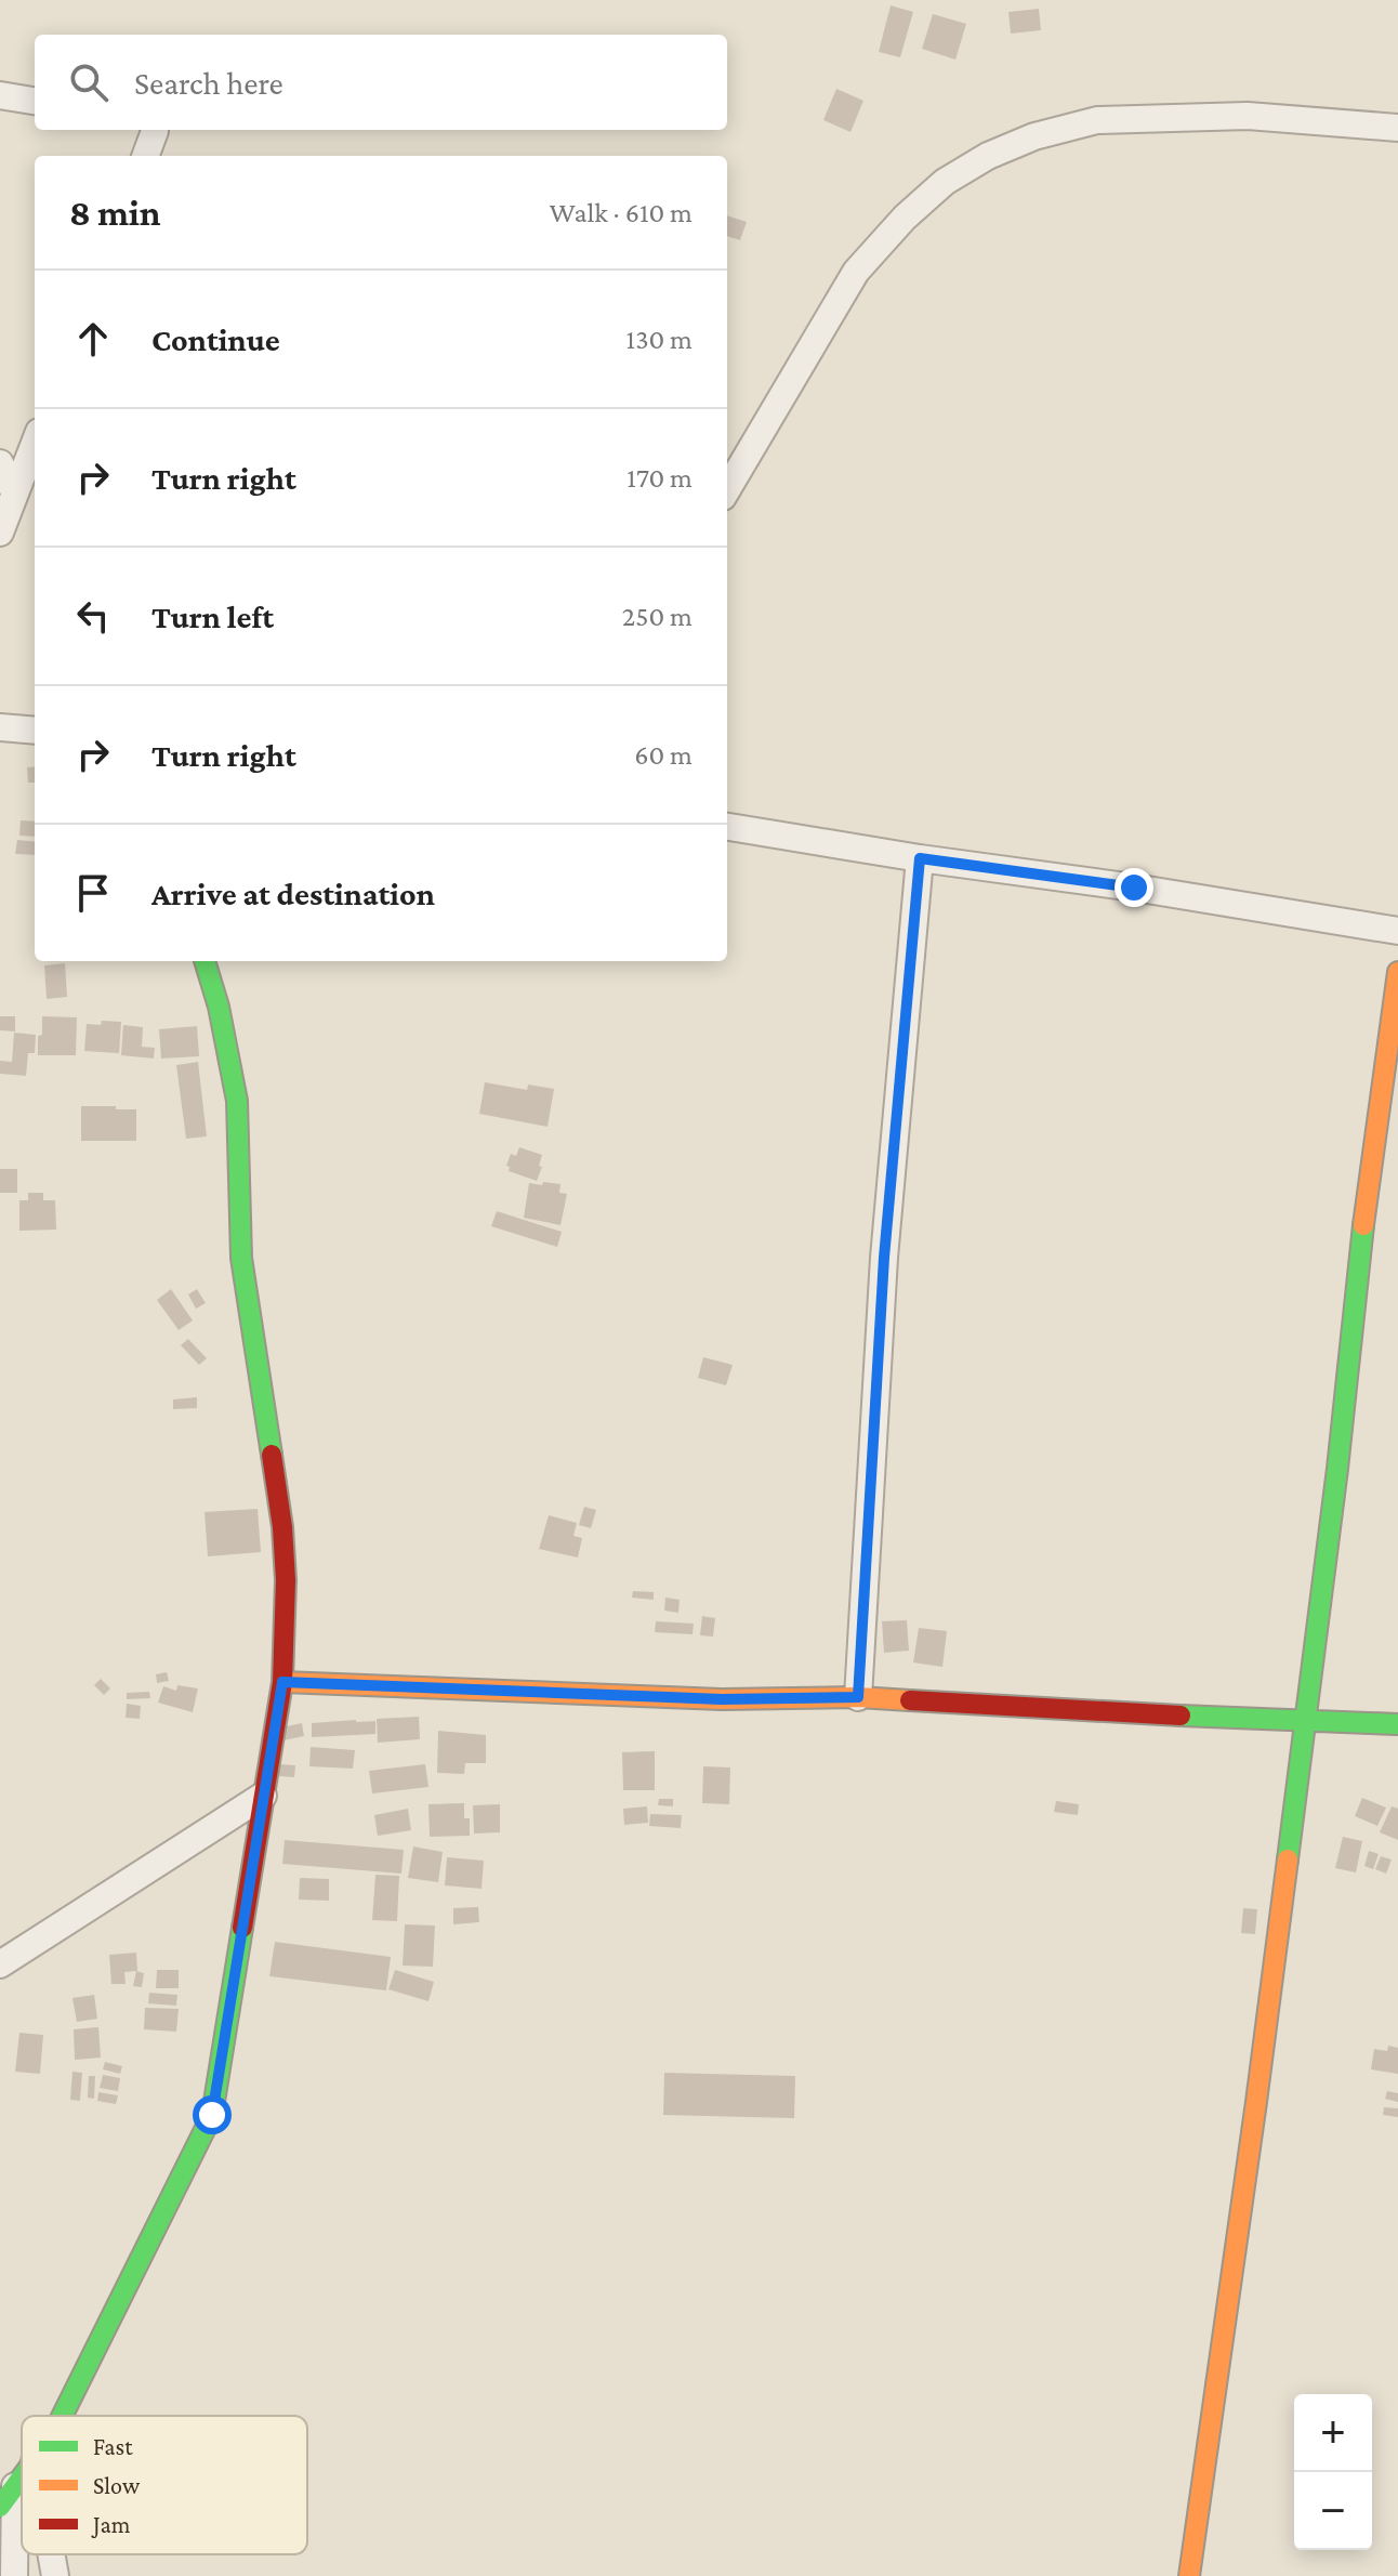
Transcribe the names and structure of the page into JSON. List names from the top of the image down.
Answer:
{
  "legend": ["Fast", "Slow", "Jam"],
  "page": {
    "search": "Search here",
    "heading": ["8 min", "Walk · 610 m"],
    "list": [
      ["Continue", "130 m"],
      ["Turn right", "170 m"],
      ["Turn left", "250 m"],
      ["Turn right", "60 m"],
      "Arrive at destination"
    ],
    "map_buttons": ["+", "−"]
  }
}
